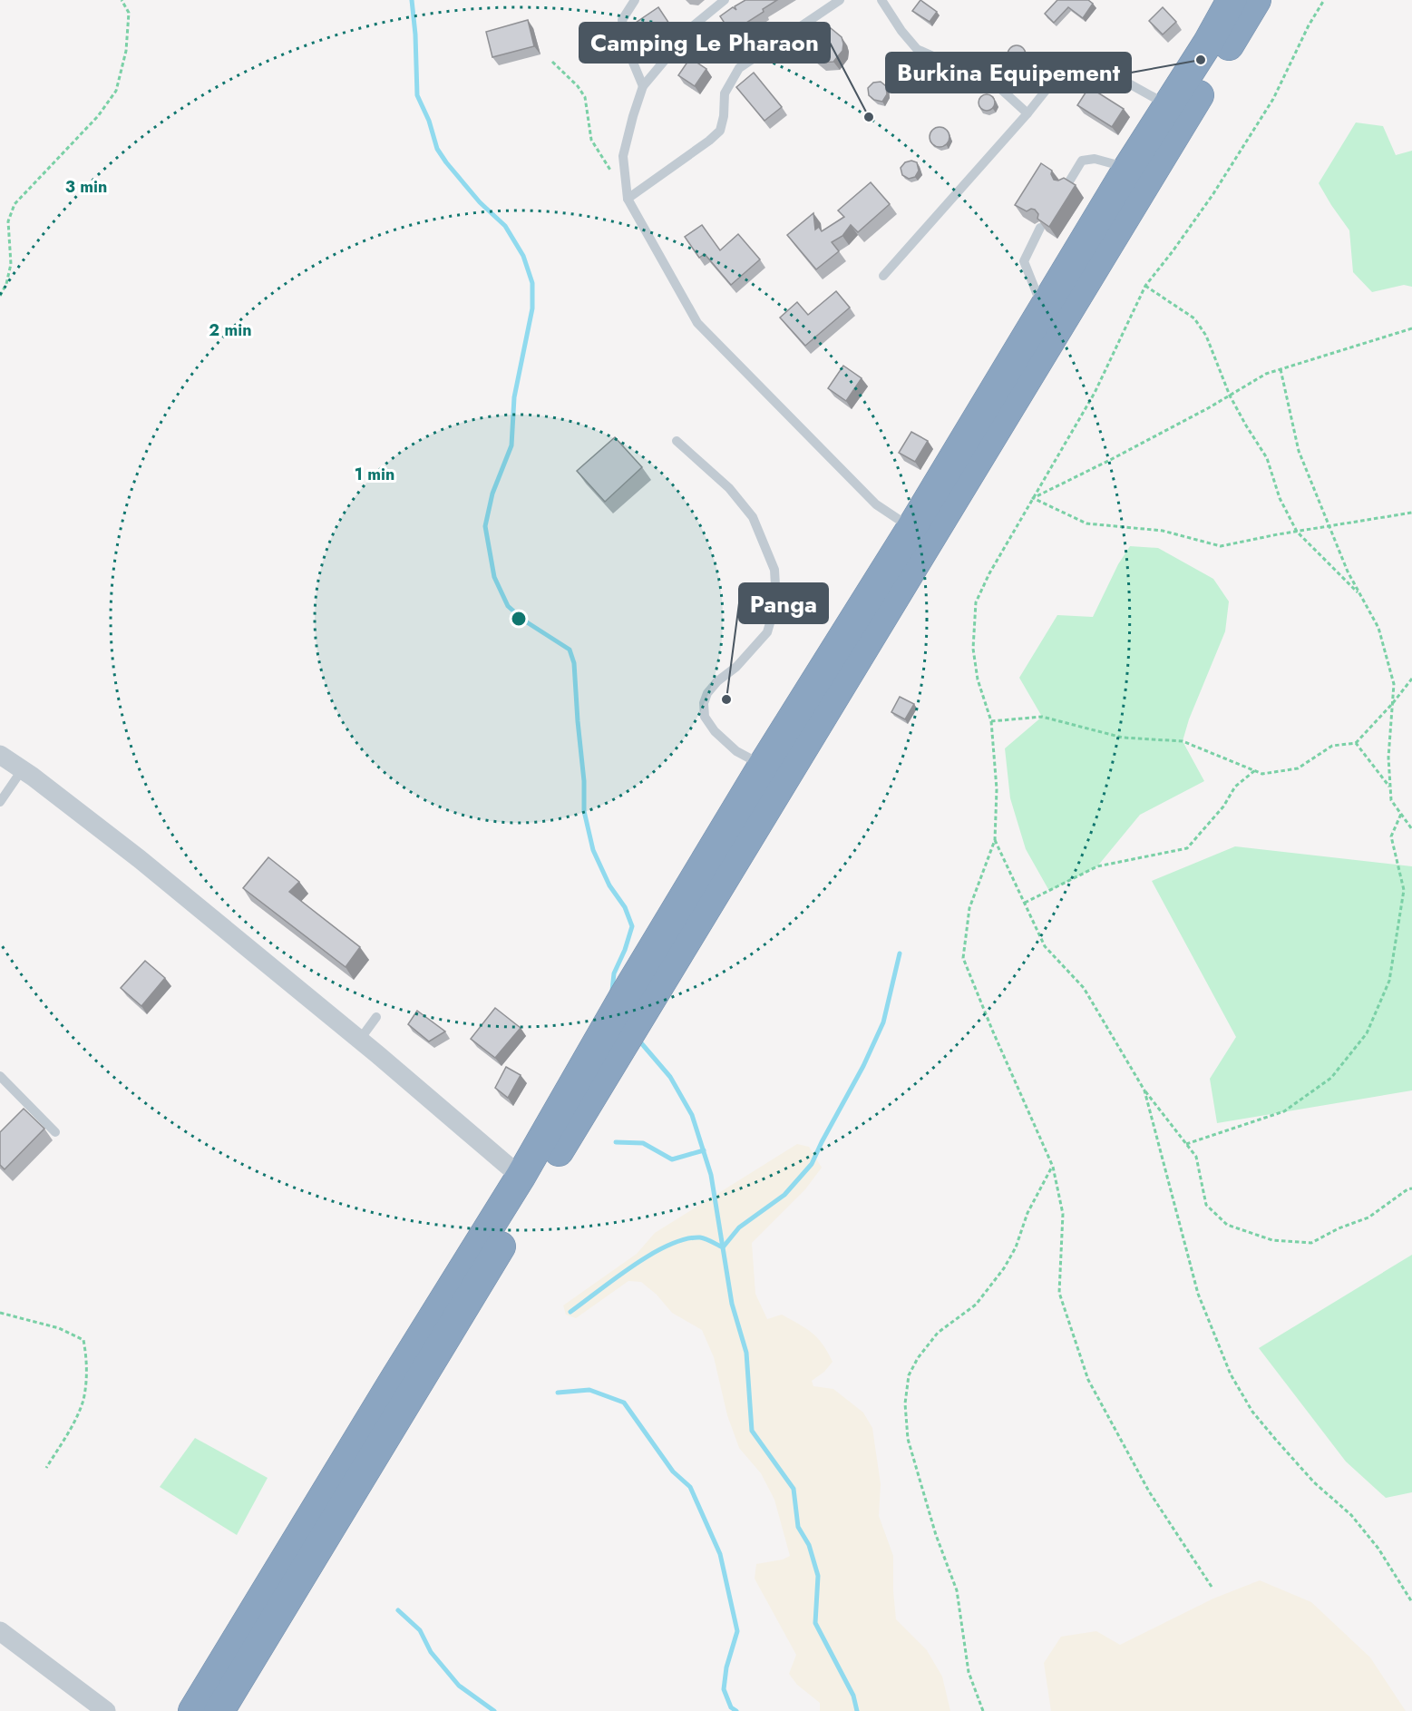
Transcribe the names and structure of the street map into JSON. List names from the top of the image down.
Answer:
{
  "places": ["Burkina Equipement", "Camping Le Pharaon", "Panga"],
  "rings": ["3 min", "2 min", "1 min"]
}
